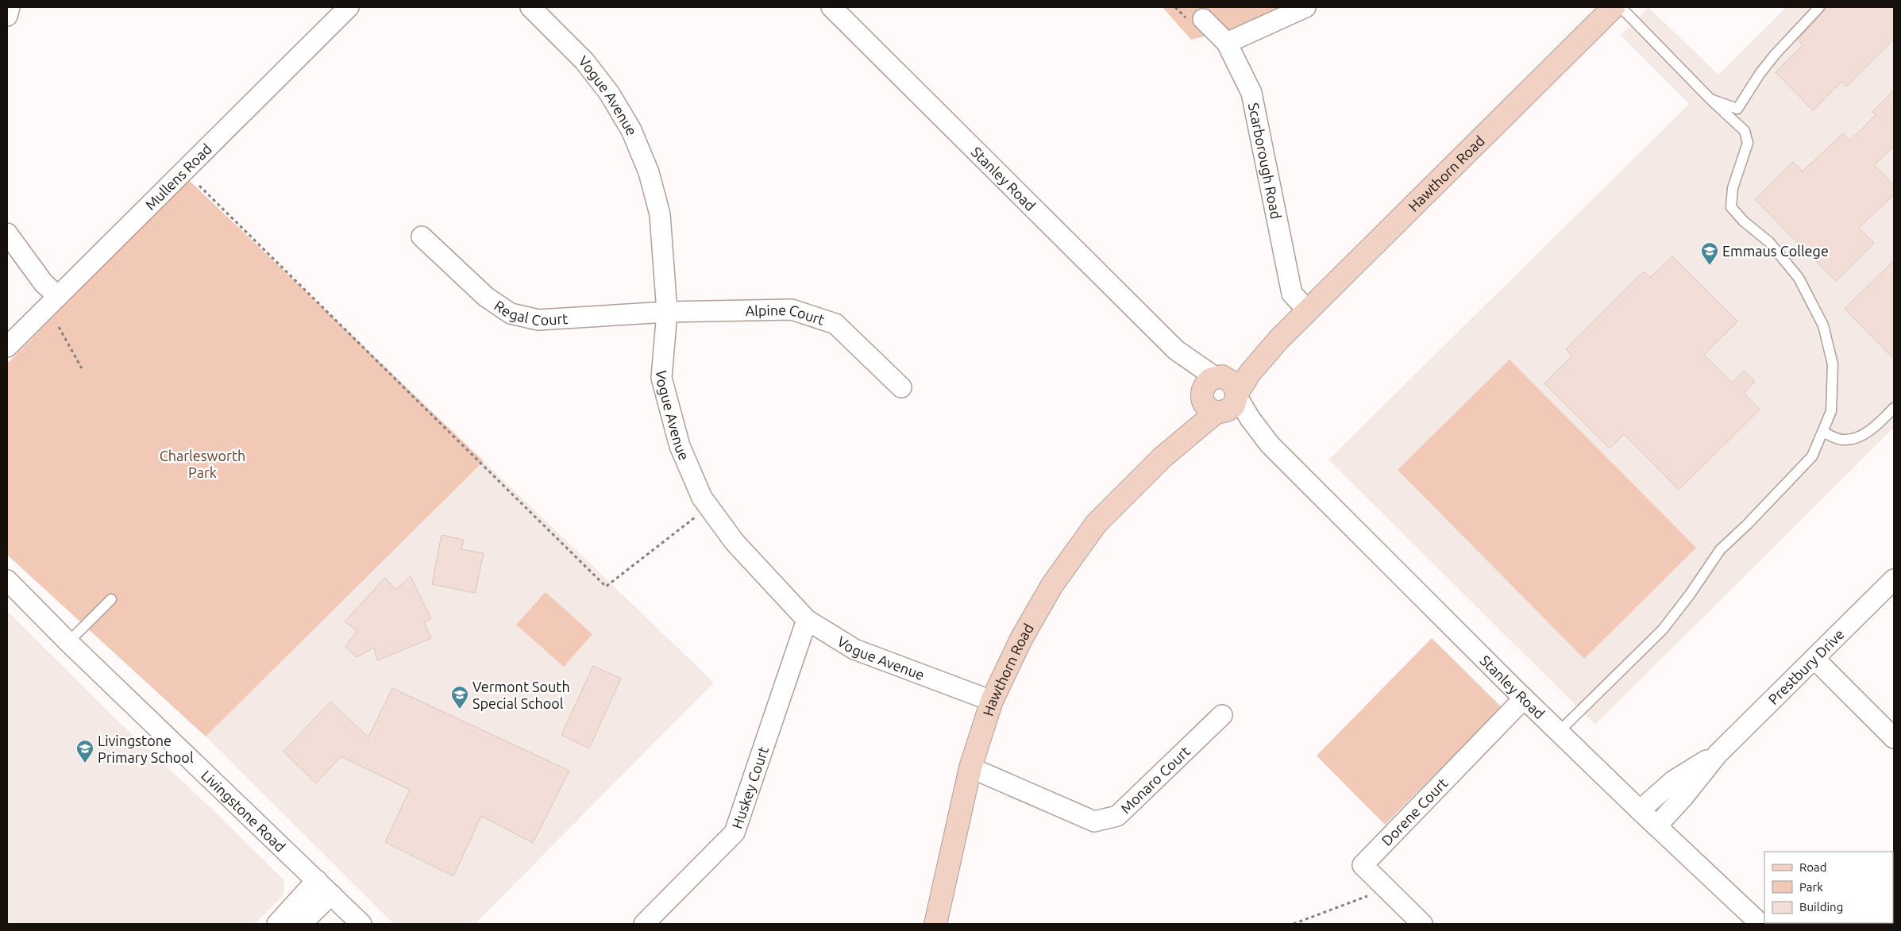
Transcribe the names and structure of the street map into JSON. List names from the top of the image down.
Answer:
{
  "streets": {
    "main road": ["Hawthorn Road"],
    "street": [
      "Vogue Avenue",
      "Scarborough Road",
      "Mullens Road",
      "Stanley Road",
      "Regal Court",
      "Alpine Court",
      "Prestbury Drive",
      "Monaro Court",
      "Huskey Court",
      "Livingstone Road",
      "Dorene Court"
    ]
  },
  "crossings": [
    ["Vogue Avenue", "Hawthorn Road"],
    ["Vogue Avenue", "Regal Court"],
    ["Vogue Avenue", "Alpine Court"],
    ["Vogue Avenue", "Huskey Court"],
    ["Scarborough Road", "Hawthorn Road"],
    ["Hawthorn Road", "Stanley Road"],
    ["Hawthorn Road", "Monaro Court"],
    ["Stanley Road", "Prestbury Drive"],
    ["Stanley Road", "Dorene Court"],
    ["Regal Court", "Alpine Court"]
  ],
  "parks": ["Charlesworth Park"],
  "places": {
    "school or university": ["Emmaus College", "Vermont South Special School", "Livingstone Primary School"]
  },
  "legend": ["Road", "Park", "Building"]
}
